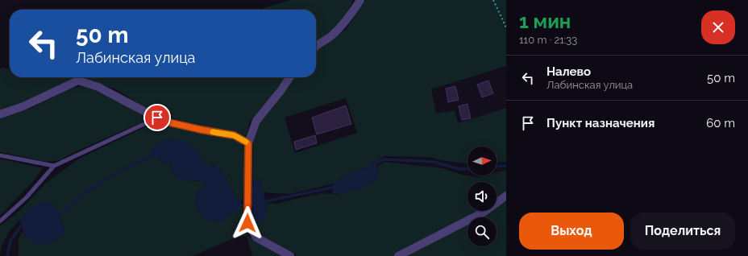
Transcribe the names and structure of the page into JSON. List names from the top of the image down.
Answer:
{
  "north": "right",
  "page": {
    "heading": ["1 мин", "110 m · 21:33"],
    "turn": ["50 m", "Лабинская улица"],
    "list": [
      {
        "name": "Налево",
        "note": "Лабинская улица",
        "value": "50 m"
      },
      {
        "name": "Пункт назначения",
        "value": "60 m"
      }
    ],
    "buttons": ["Выход", "Поделиться"]
  }
}
